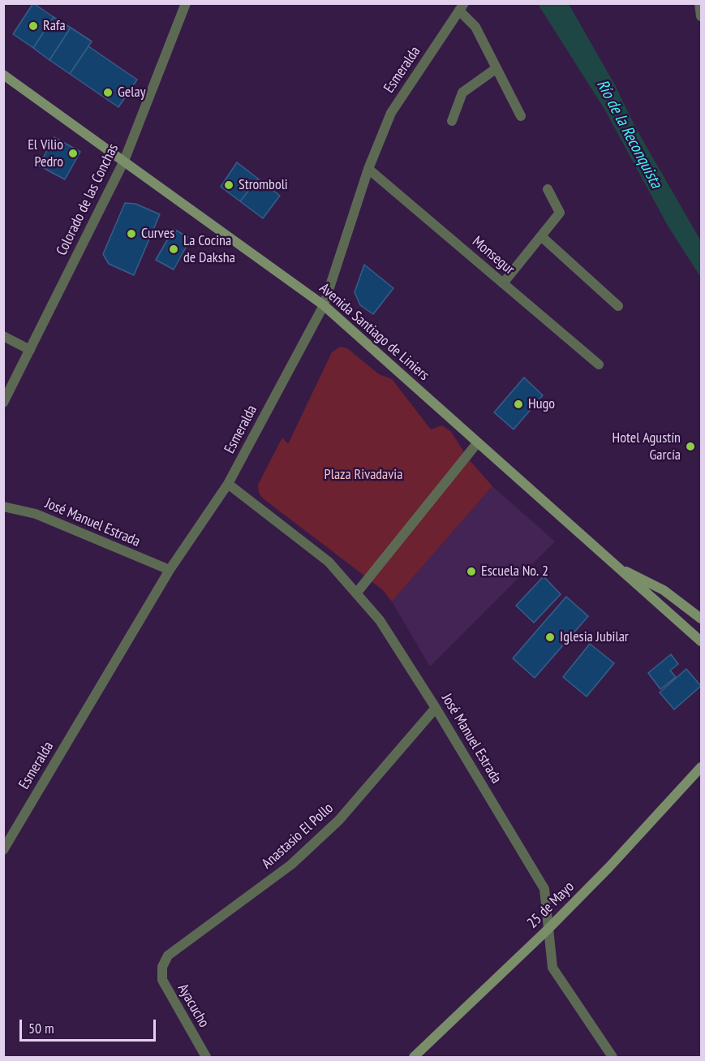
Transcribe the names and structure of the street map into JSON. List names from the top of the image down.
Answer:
{
  "streets": {
    "main road": ["Avenida Santiago de Liniers", "25 de Mayo"],
    "street": [
      "Esmeralda",
      "Colorado de las Conchas",
      "Monsegur",
      "José Manuel Estrada",
      "Anastasio El Pollo",
      "Ayacucho"
    ]
  },
  "crossings": [
    ["Esmeralda", "Monsegur"],
    ["Esmeralda", "Avenida Santiago de Liniers"],
    ["Esmeralda", "José Manuel Estrada"],
    ["Colorado de las Conchas", "Avenida Santiago de Liniers"],
    ["José Manuel Estrada", "Anastasio El Pollo"],
    ["José Manuel Estrada", "25 de Mayo"],
    ["Anastasio El Pollo", "Ayacucho"]
  ],
  "water": ["Río de la Reconquista"],
  "parks": ["Plaza Rivadavia"],
  "places": [
    "Rafa",
    "Gelay",
    "El Vilio Pedro",
    "Stromboli",
    "Curves",
    "La Cocina de Daksha",
    "Hugo",
    "Hotel Agustín García",
    "Escuela No. 2",
    "Iglesia Jubilar"
  ],
  "scale_bar": "50 m"
}
